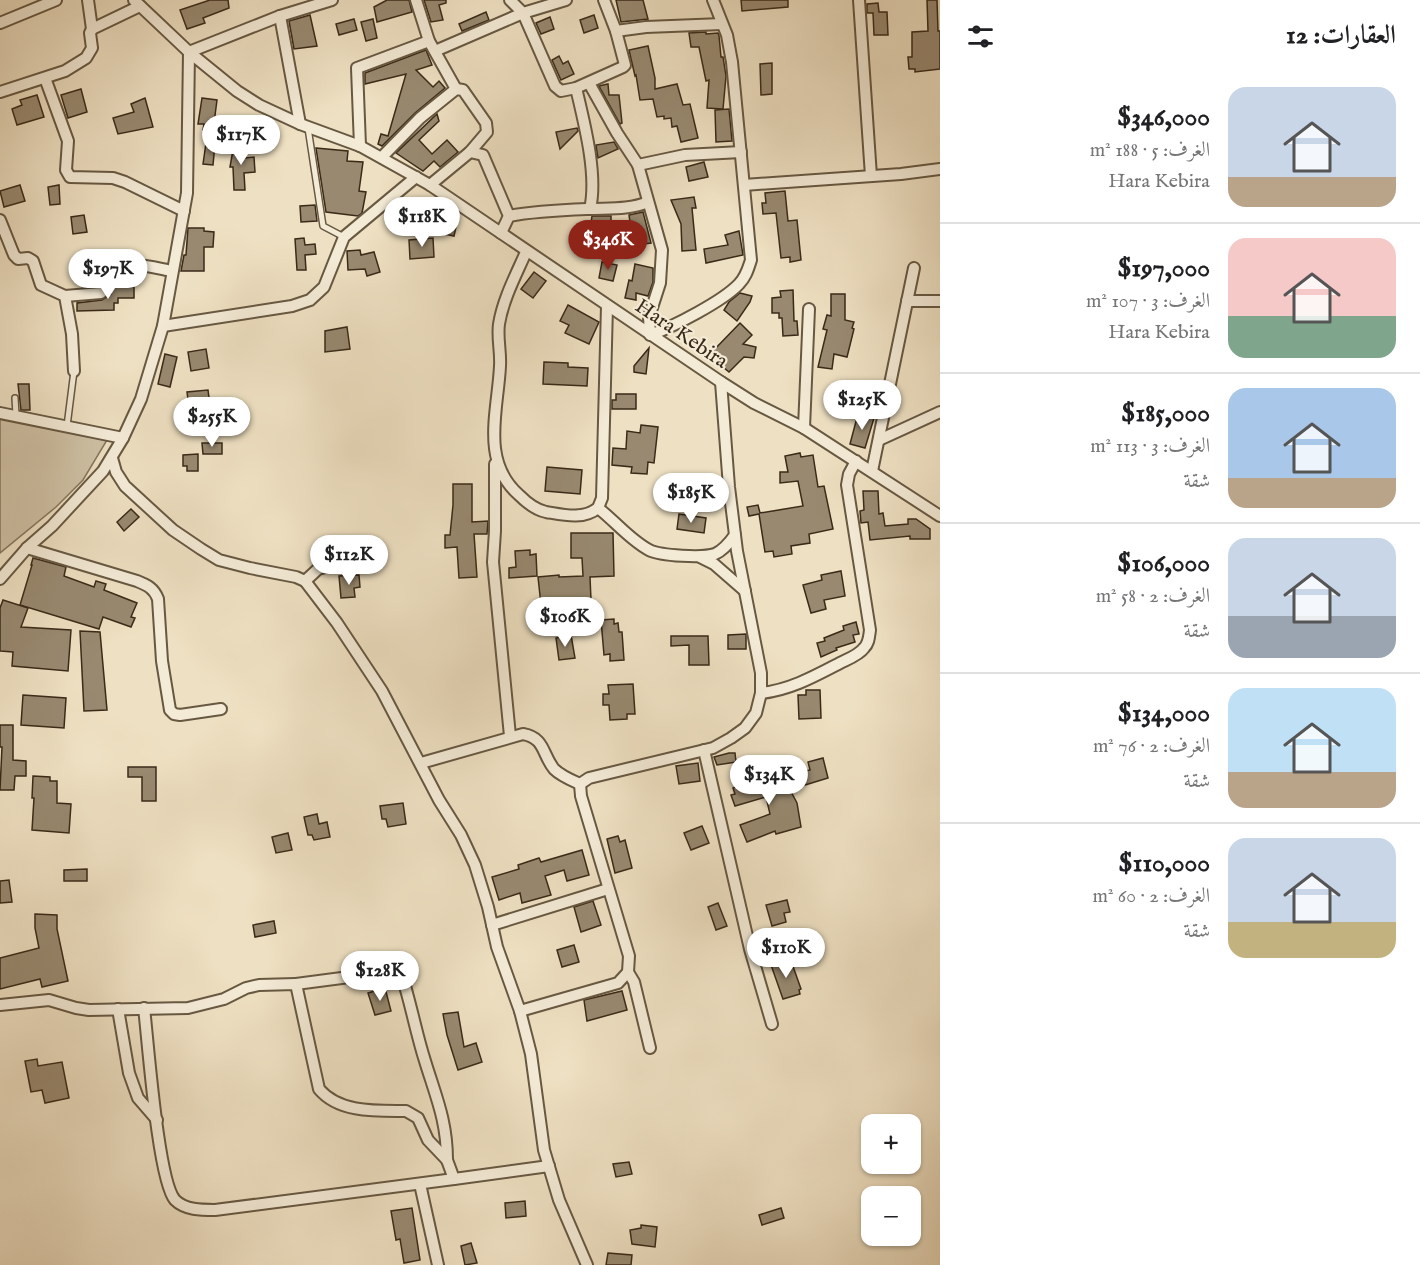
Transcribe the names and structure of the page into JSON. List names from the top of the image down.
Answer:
{
  "streets": {
    "street": ["Hara Kebira"]
  },
  "page": {
    "heading": "العقارات: 12",
    "list": [
      {
        "name": "$346,000",
        "note": "الغرف: 5 · 188 m² · Hara Kebira"
      },
      {
        "name": "$197,000",
        "note": "الغرف: 3 · 107 m² · Hara Kebira"
      },
      {
        "name": "$185,000",
        "note": "الغرف: 3 · 113 m² · شقة"
      },
      {
        "name": "$106,000",
        "note": "الغرف: 2 · 58 m² · شقة"
      },
      {
        "name": "$134,000",
        "note": "الغرف: 2 · 76 m² · شقة"
      },
      {
        "name": "$110,000",
        "note": "الغرف: 2 · 60 m² · شقة"
      }
    ],
    "price": [
      "$117K",
      "$118K",
      "$346K",
      "$197K",
      "$125K",
      "$255K",
      "$185K",
      "$112K",
      "$106K",
      "$134K",
      "$110K",
      "$128K"
    ],
    "map_buttons": ["+", "−"]
  }
}
